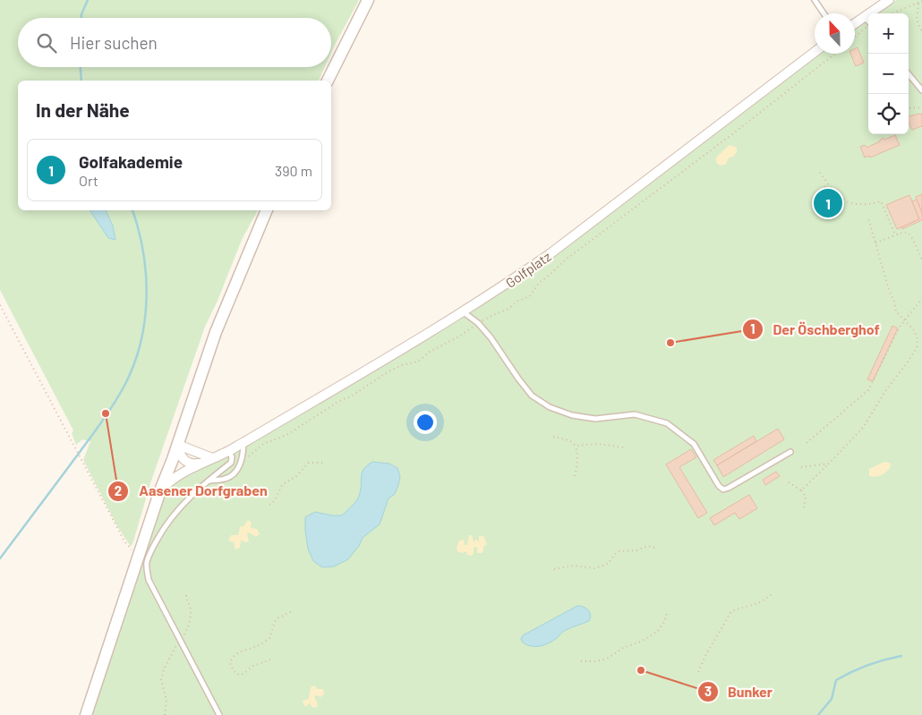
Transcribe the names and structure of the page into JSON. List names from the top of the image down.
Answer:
{
  "streets": {
    "street": ["Golfplatz"]
  },
  "places": ["Der Öschberghof", "Aasener Dorfgraben", "Bunker"],
  "north": "top",
  "page": {
    "map_buttons": ["+", "−"],
    "search": "Hier suchen",
    "heading": "In der Nähe",
    "list": [
      {
        "mark": "1",
        "name": "Golfakademie",
        "note": "Ort",
        "value": "390 m"
      }
    ],
    "pins": "1"
  }
}
